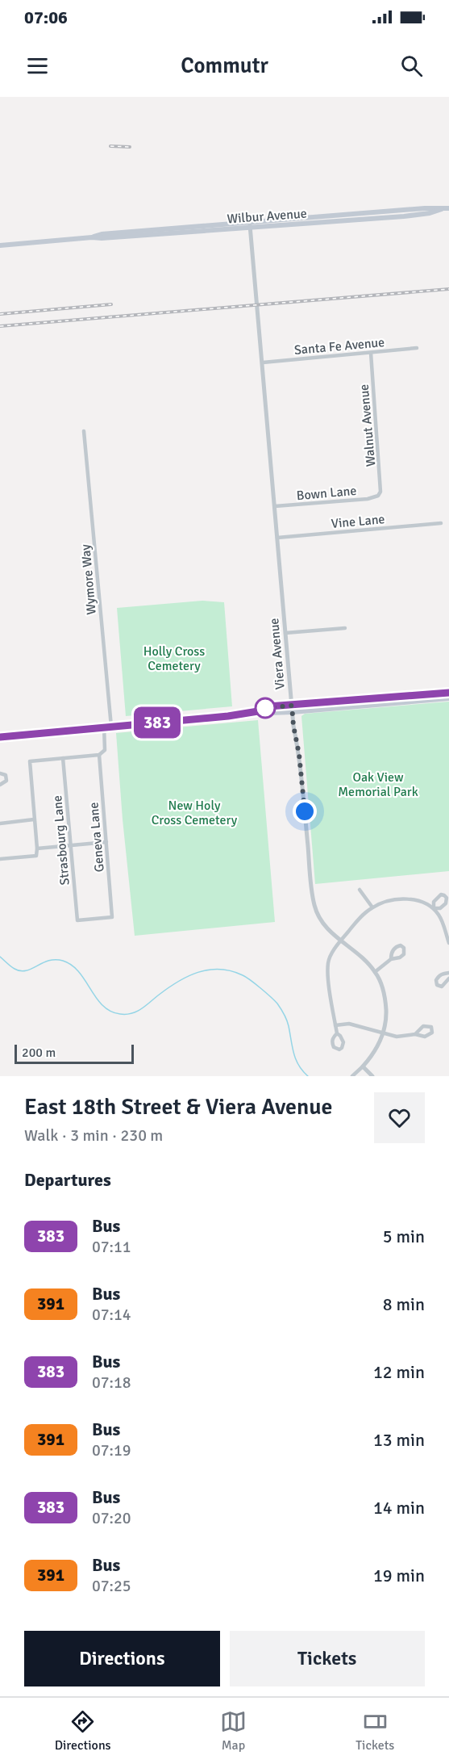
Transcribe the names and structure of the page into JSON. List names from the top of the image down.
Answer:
{
  "streets": {
    "main road": ["Wilbur Avenue"],
    "street": [
      "Santa Fe Avenue",
      "Walnut Avenue",
      "Bown Lane",
      "Vine Lane",
      "Wymore Way",
      "Viera Avenue",
      "Geneva Lane",
      "Strasbourg Lane"
    ]
  },
  "crossings": [
    ["Wilbur Avenue", "Viera Avenue"],
    ["Santa Fe Avenue", "Walnut Avenue"],
    ["Santa Fe Avenue", "Viera Avenue"],
    ["Walnut Avenue", "Bown Lane"],
    ["Bown Lane", "Viera Avenue"],
    ["Vine Lane", "Viera Avenue"],
    ["Geneva Lane", "Strasbourg Lane"]
  ],
  "parks": ["Holly Cross Cemetery", "Oak View Memorial Park", "New Holy Cross Cemetery"],
  "lines": ["bus line 383"],
  "scale_bar": "200 m",
  "page": {
    "status": "07:06",
    "header": "Commutr",
    "on_map": "383",
    "scale": "200 m",
    "heading": [
      ["East 18th Street & Viera Avenue", "Walk · 3 min · 230 m"],
      "Departures"
    ],
    "list": [
      {
        "mark": "383",
        "name": "Bus",
        "note": "07:11",
        "value": "5 min"
      },
      {
        "mark": "391",
        "name": "Bus",
        "note": "07:14",
        "value": "8 min"
      },
      {
        "mark": "383",
        "name": "Bus",
        "note": "07:18",
        "value": "12 min"
      },
      {
        "mark": "391",
        "name": "Bus",
        "note": "07:19",
        "value": "13 min"
      },
      {
        "mark": "383",
        "name": "Bus",
        "note": "07:20",
        "value": "14 min"
      },
      {
        "mark": "391",
        "name": "Bus",
        "note": "07:25",
        "value": "19 min"
      }
    ],
    "buttons": ["Directions", "Tickets"],
    "tabs": ["Directions", "Map", "Tickets"]
  }
}
